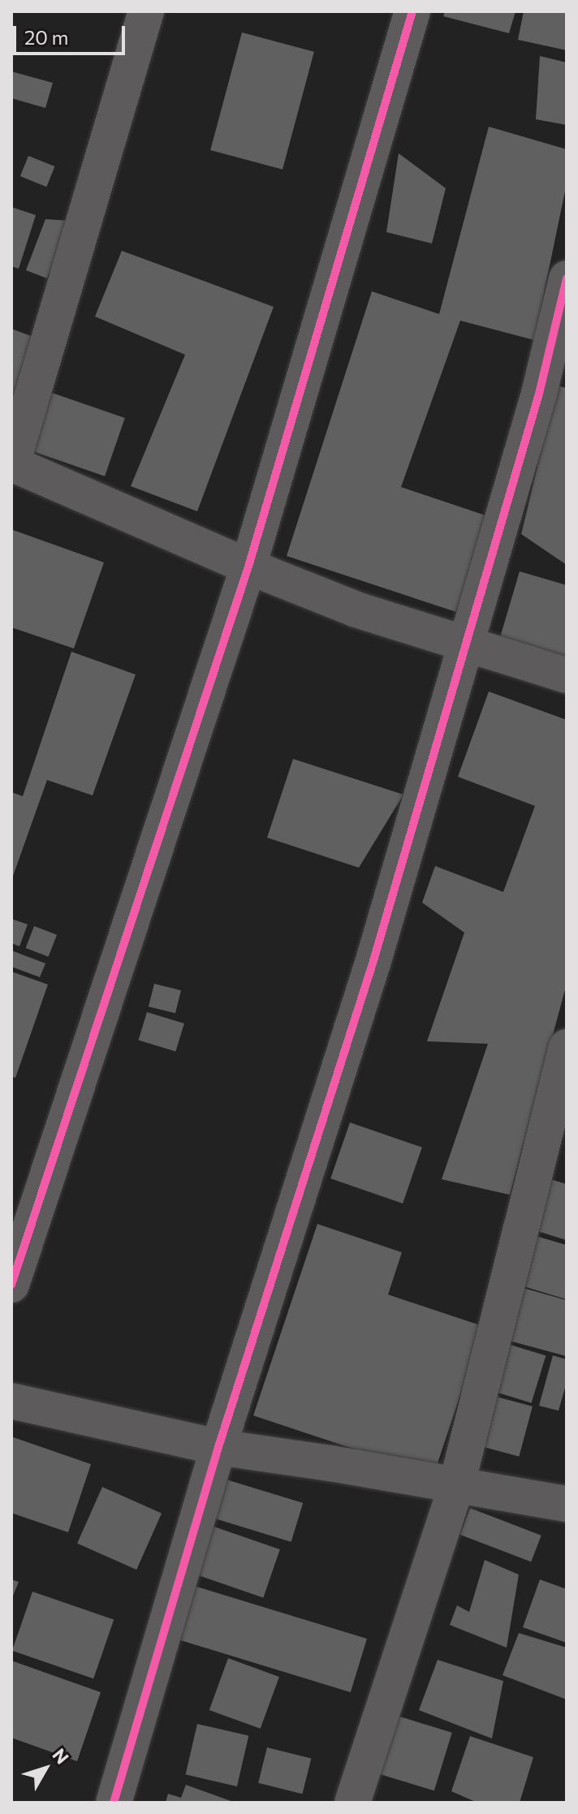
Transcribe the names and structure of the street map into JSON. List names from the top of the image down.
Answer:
{
  "scale_bar": "20 m",
  "north": "top right"
}
